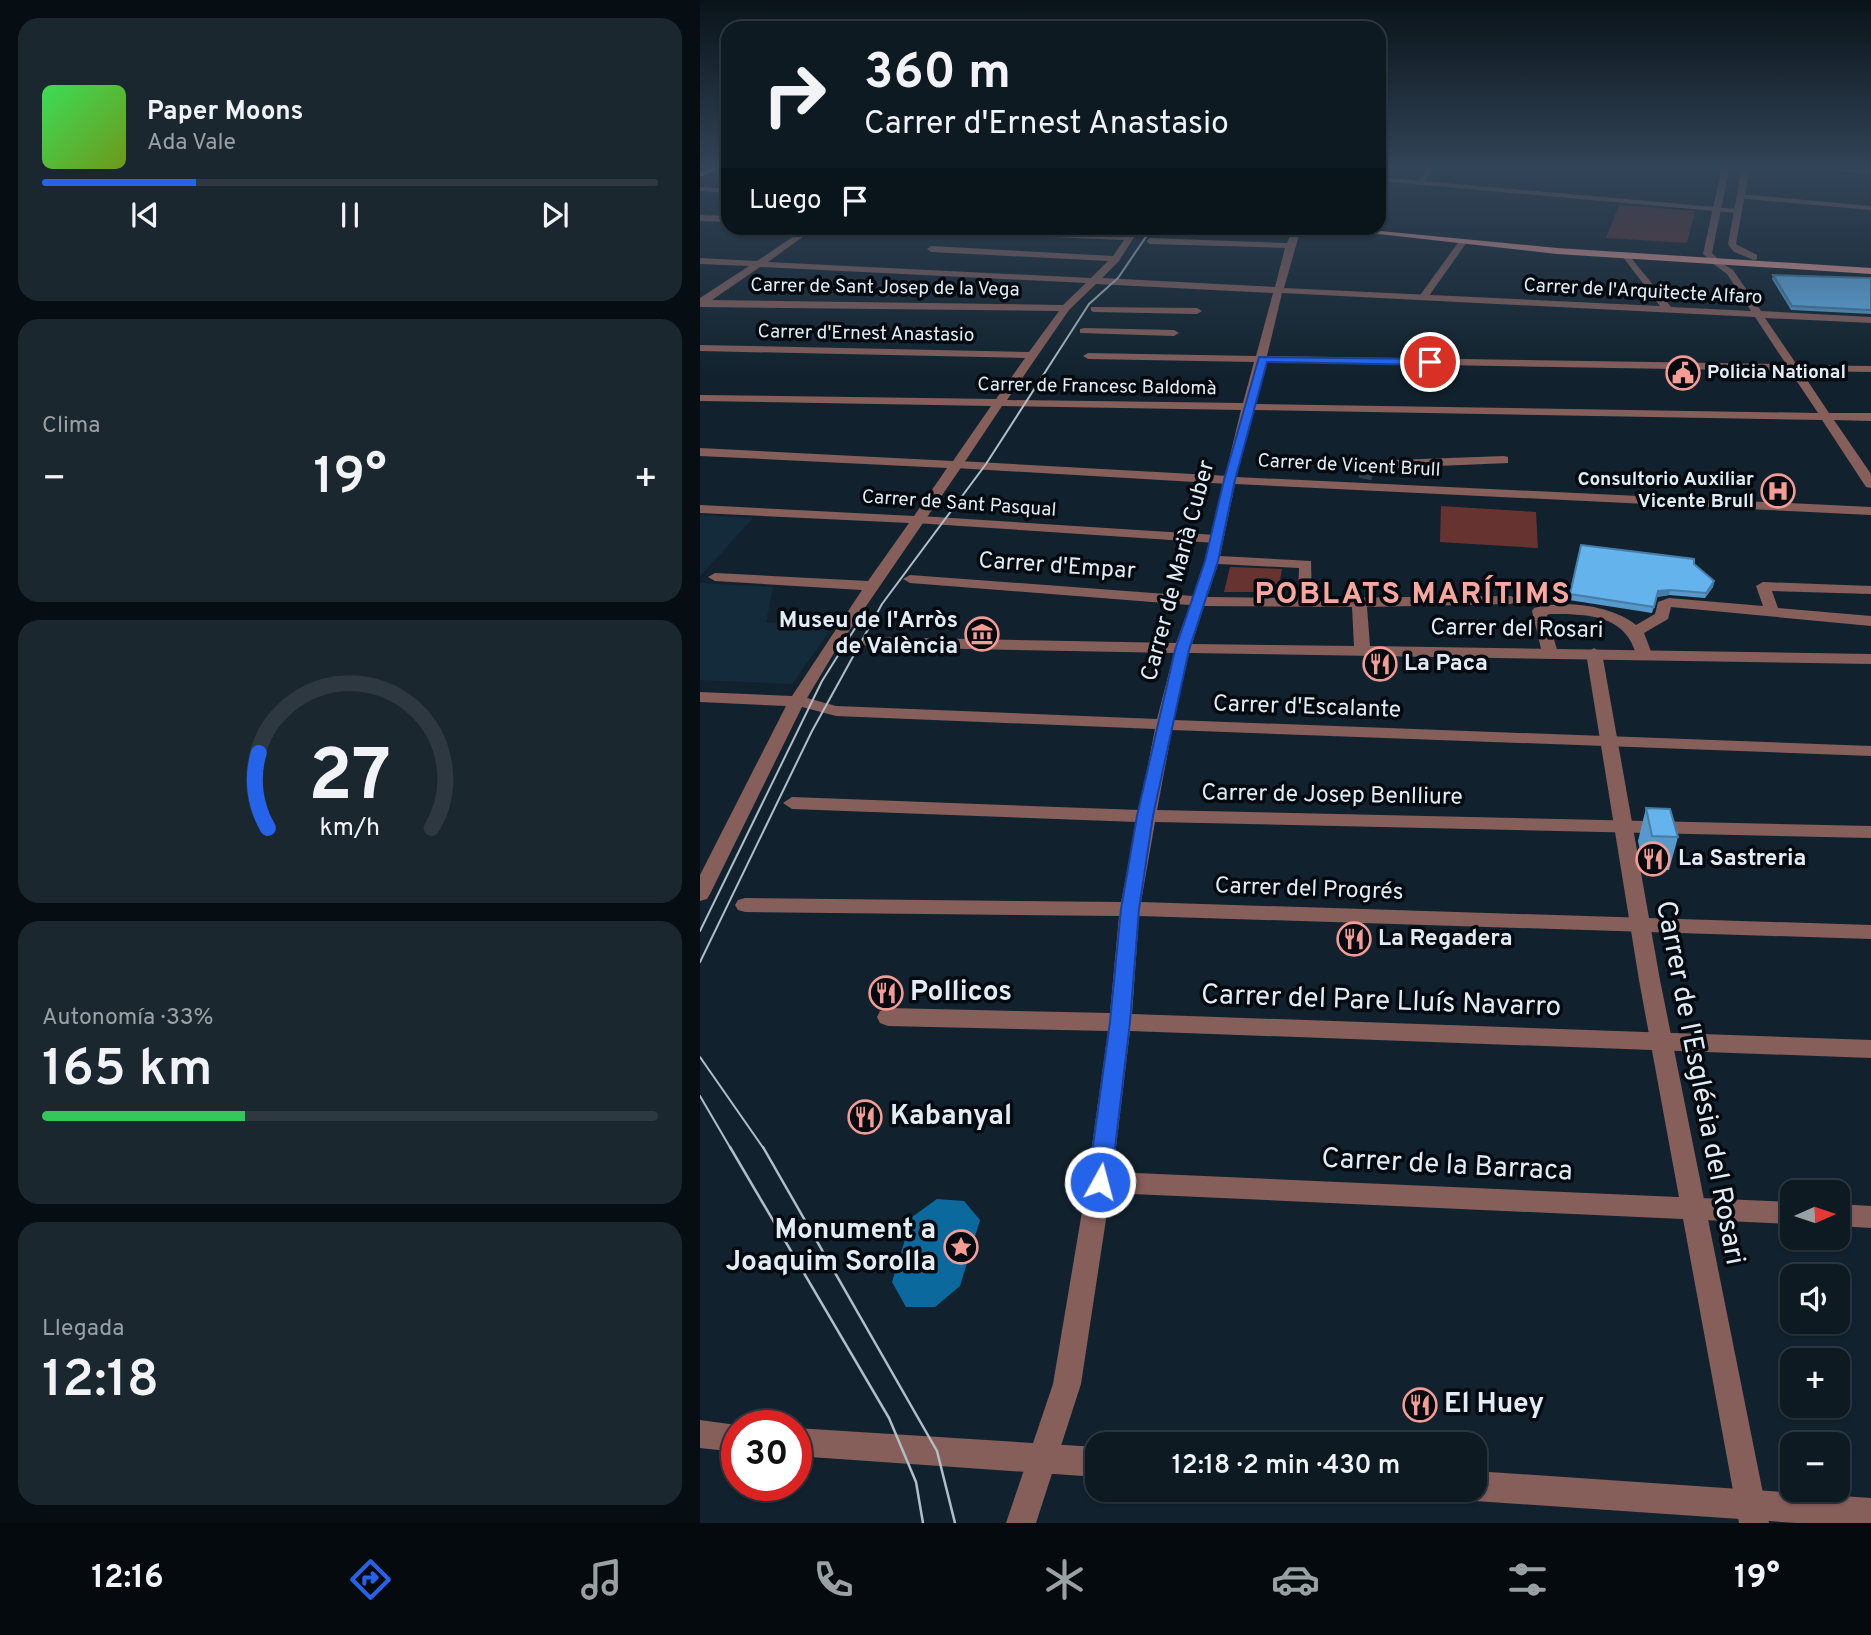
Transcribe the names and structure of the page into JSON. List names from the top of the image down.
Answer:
{
  "streets": {
    "street": [
      "Carrer de Sant Josep de la Vega",
      "Carrer de l'Arquitecte Alfaro",
      "Carrer d'Ernest Anastasio",
      "Carrer de Francesc Baldomà",
      "Carrer de Vicent Brull",
      "Carrer de Sant Pasqual",
      "Carrer d'Empar",
      "Carrer de Marià Cuber",
      "Carrer del Rosari",
      "Carrer d'Escalante",
      "Carrer de Josep Benlliure",
      "Carrer del Progrés",
      "Carrer del Pare Lluís Navarro",
      "Carrer de l'Església del Rosari",
      "Carrer de la Barraca"
    ]
  },
  "crossings": [
    ["Carrer de l'Arquitecte Alfaro", "Carrer de Marià Cuber"],
    ["Carrer de Francesc Baldomà", "Carrer de Marià Cuber"],
    ["Carrer de Vicent Brull", "Carrer de Marià Cuber"],
    ["Carrer de Sant Pasqual", "Carrer de Marià Cuber"],
    ["Carrer d'Empar", "Carrer de Marià Cuber"],
    ["Carrer de Marià Cuber", "Carrer del Rosari"],
    ["Carrer de Marià Cuber", "Carrer d'Escalante"],
    ["Carrer de Marià Cuber", "Carrer de Josep Benlliure"],
    ["Carrer de Marià Cuber", "Carrer del Progrés"],
    ["Carrer de Marià Cuber", "Carrer del Pare Lluís Navarro"],
    ["Carrer de Marià Cuber", "Carrer de la Barraca"],
    ["Carrer del Rosari", "Carrer de l'Església del Rosari"],
    ["Carrer d'Escalante", "Carrer de l'Església del Rosari"],
    ["Carrer de Josep Benlliure", "Carrer de l'Església del Rosari"],
    ["Carrer del Progrés", "Carrer de l'Església del Rosari"],
    ["Carrer del Pare Lluís Navarro", "Carrer de l'Església del Rosari"],
    ["Carrer de l'Església del Rosari", "Carrer de la Barraca"]
  ],
  "districts": ["POBLATS MARÍTIMS"],
  "places": {
    "public building": ["Policia National"],
    "hospital": ["Consultorio Auxiliar Vicente Brull"],
    "museum": ["Museu de l'Arròs de València"],
    "restaurant": [
      "La Paca",
      "La Sastreria",
      "La Regadera",
      "Pollicos",
      "Kabanyal",
      "El Huey"
    ],
    "place": ["Monument a Joaquim Sorolla"]
  },
  "north": "right",
  "page": {
    "turn": ["360 m", "Carrer d'Ernest Anastasio"],
    "song": ["Paper Moons", "Ada Vale"],
    "then": "Luego",
    "tile": [
      "Clima",
      ["Autonomía · 33%", "165 km"],
      ["Llegada", "12:18"]
    ],
    "heat": ["−", "19°", "+"],
    "map_buttons": ["+", "−"],
    "limit": "30",
    "trip": "12:18 · 2 min · 430 m",
    "tabs": ["12:16", "19°"],
    "gauge": ["27", "km/h"]
  }
}
